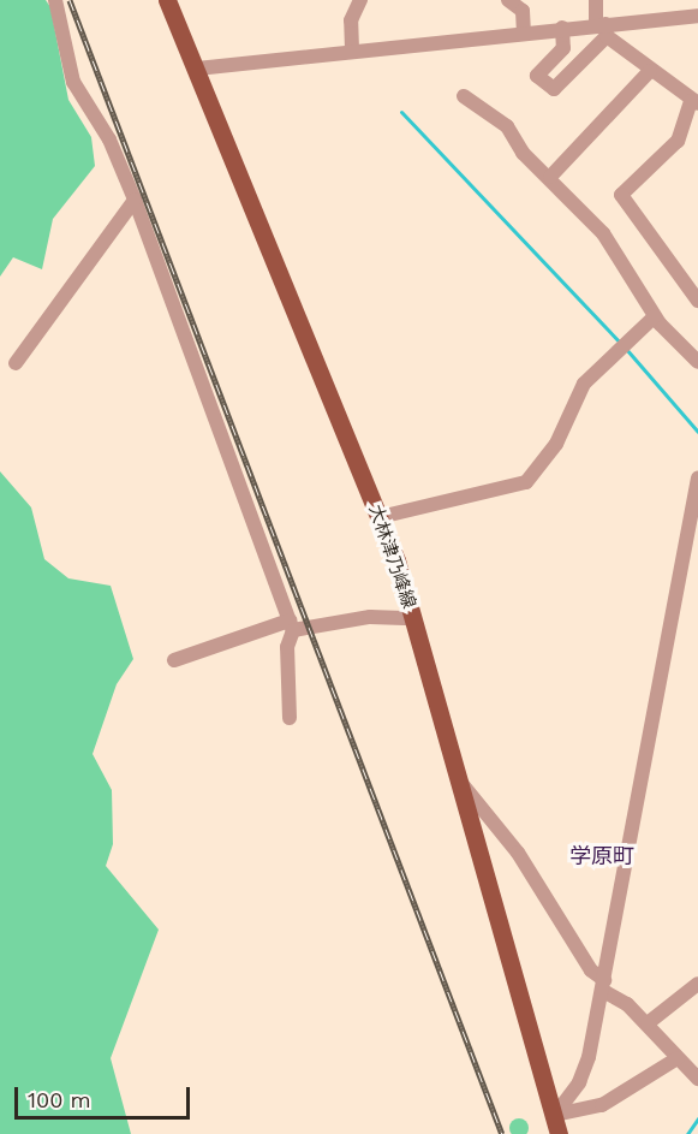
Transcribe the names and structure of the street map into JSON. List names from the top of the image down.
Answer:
{
  "streets": {
    "main road": ["大林津乃峰線"]
  },
  "districts": ["学原町"],
  "scale_bar": "100 m"
}
